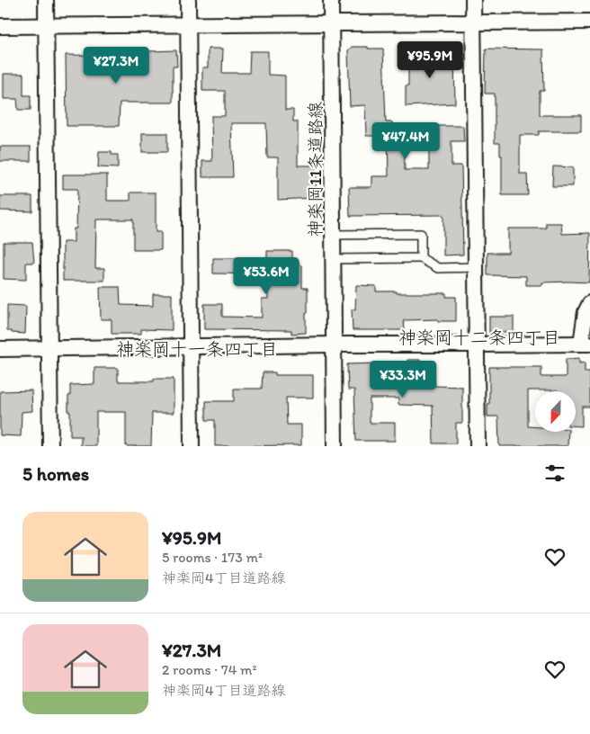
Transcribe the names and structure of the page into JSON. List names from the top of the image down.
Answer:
{
  "streets": {
    "street": ["神楽岡11条道路線"]
  },
  "districts": ["神楽岡十二条四丁目", "神楽岡十一条四丁目"],
  "north": "bottom",
  "page": {
    "price": [
      "¥95.9M",
      "¥27.3M",
      "¥47.4M",
      "¥53.6M",
      "¥33.3M"
    ],
    "heading": "5 homes",
    "list": [
      {
        "name": "¥95.9M",
        "note": "5 rooms · 173 m² · 神楽岡4丁目道路線"
      },
      {
        "name": "¥27.3M",
        "note": "2 rooms · 74 m² · 神楽岡4丁目道路線"
      }
    ]
  }
}
